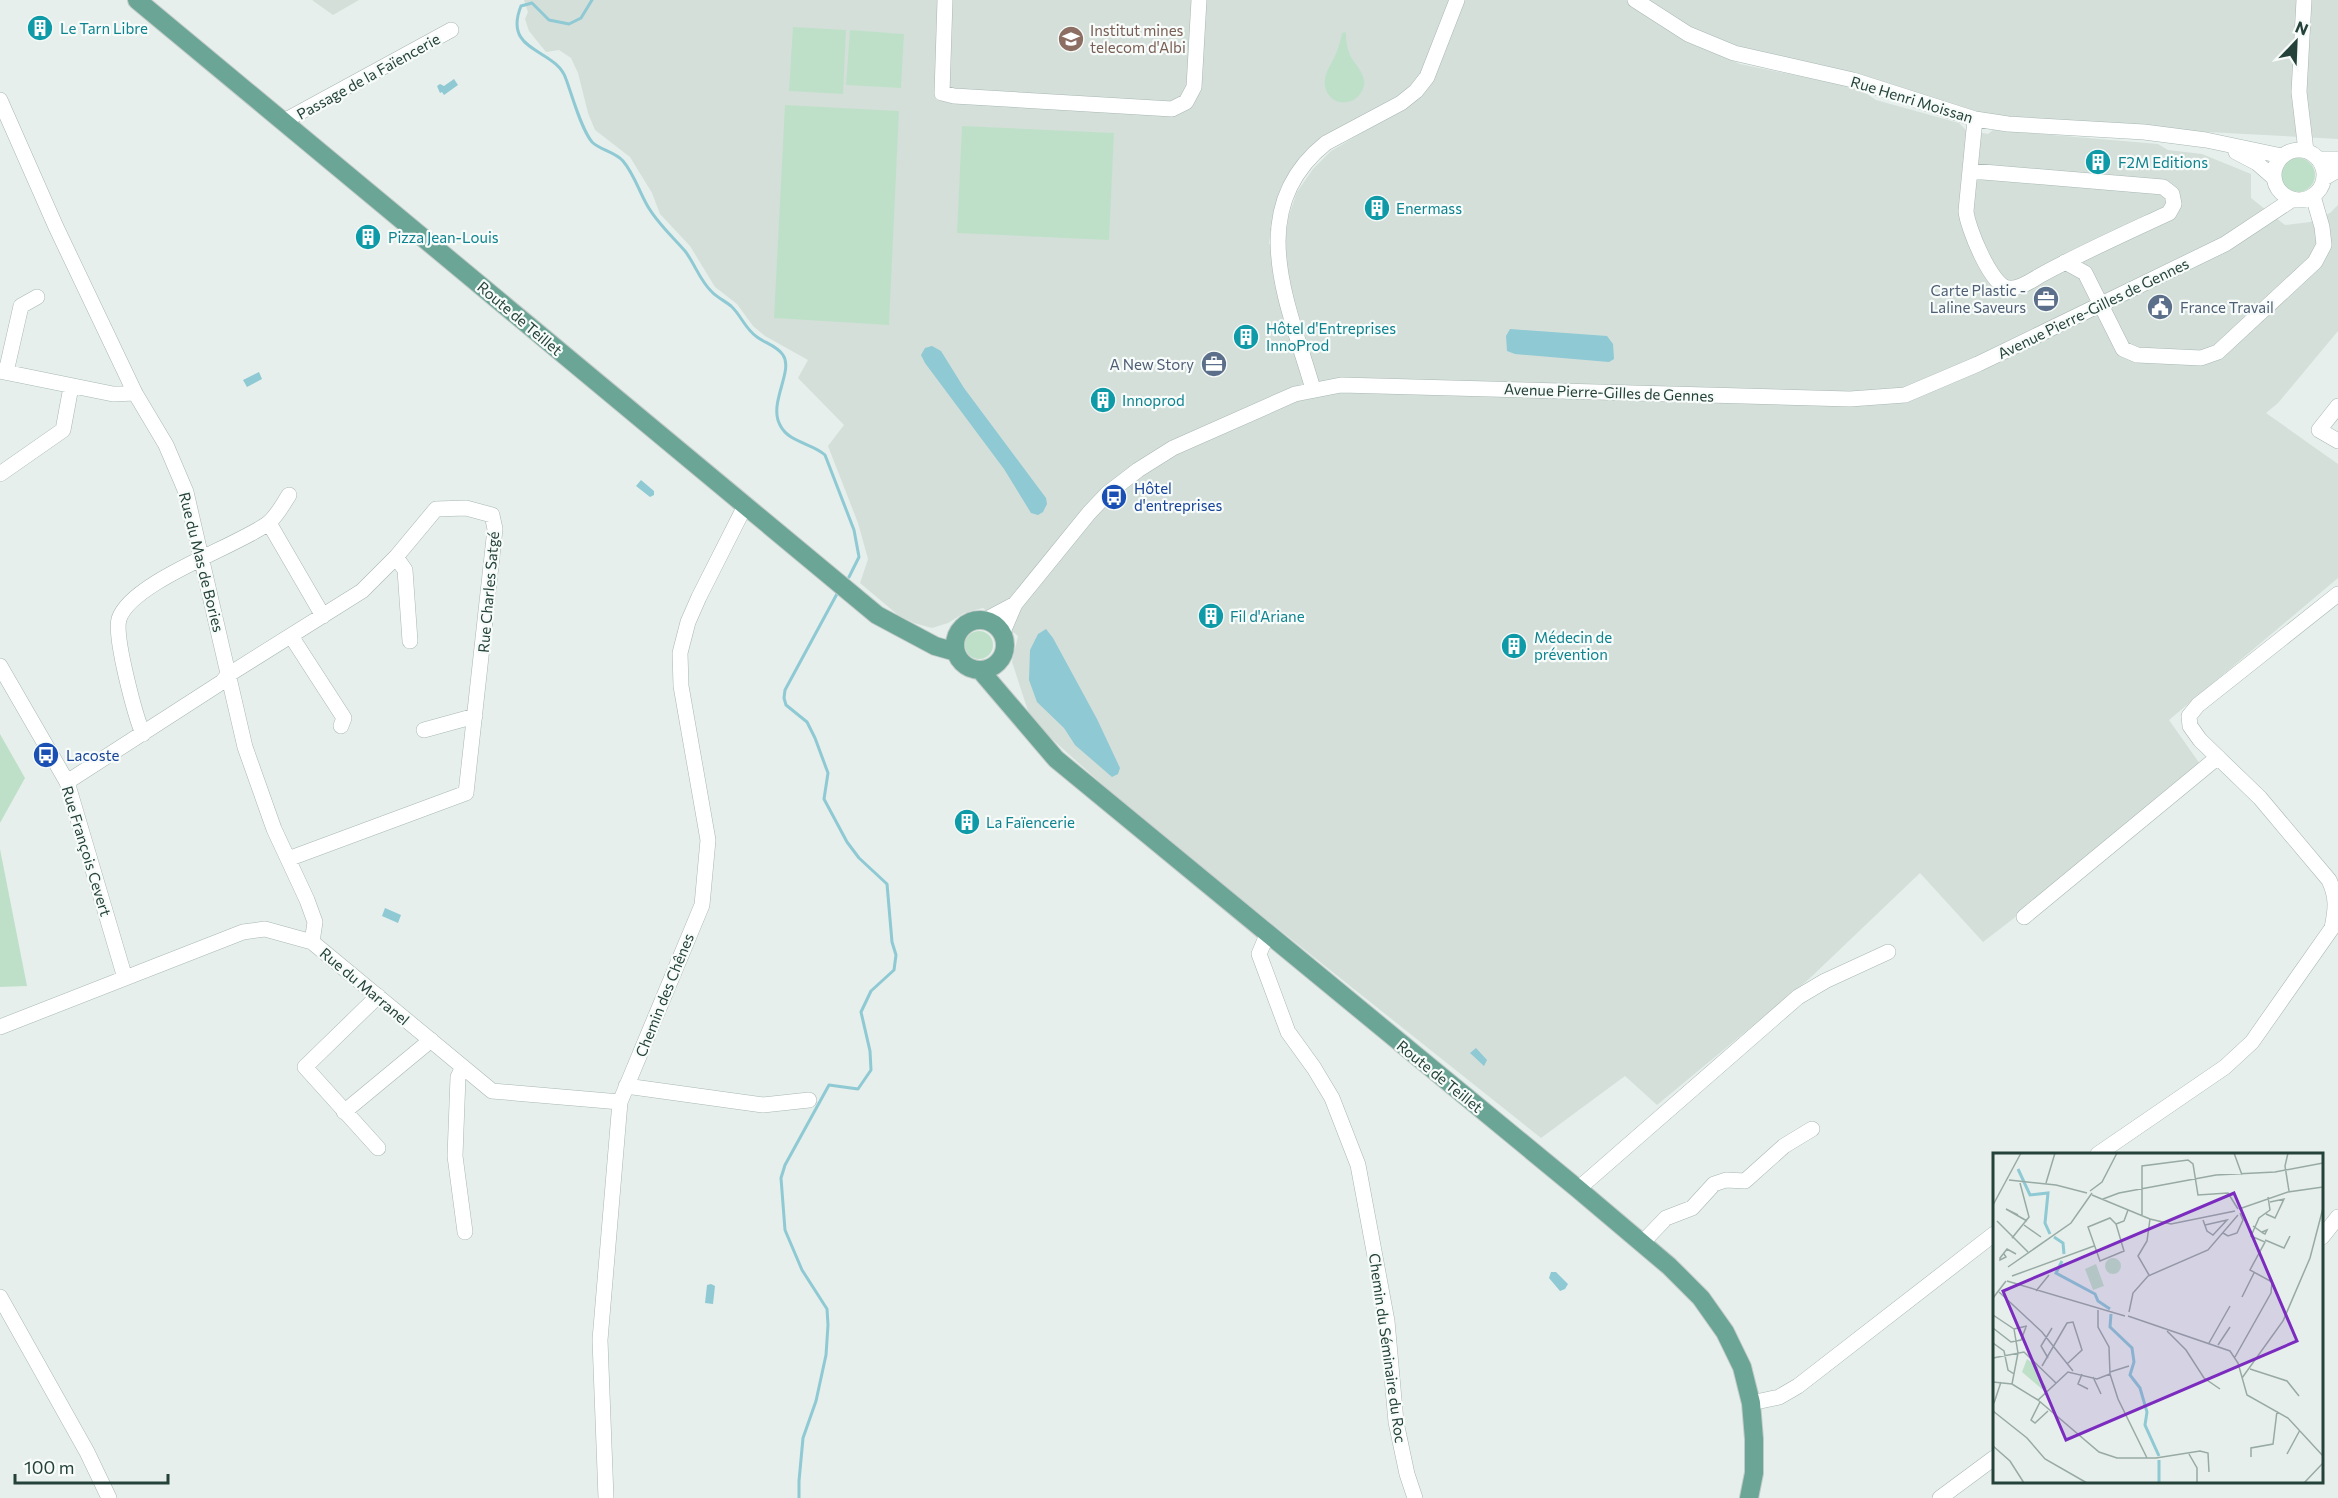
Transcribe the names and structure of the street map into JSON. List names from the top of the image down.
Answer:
{
  "streets": {
    "main road": ["Route de Teillet"],
    "street": [
      "Passage de la Faïencerie",
      "Rue Henri Moissan",
      "Avenue Pierre-Gilles de Gennes",
      "Rue du Mas de Bories",
      "Rue Charles Satgé",
      "Rue François Cevert",
      "Rue du Marranel",
      "Chemin des Chênes",
      "Chemin du Séminaire du Roc"
    ]
  },
  "crossings": [
    ["Passage de la Faïencerie", "Route de Teillet"],
    ["Rue Henri Moissan", "Avenue Pierre-Gilles de Gennes"],
    ["Avenue Pierre-Gilles de Gennes", "Route de Teillet"],
    ["Route de Teillet", "Chemin des Chênes"],
    ["Route de Teillet", "Chemin du Séminaire du Roc"],
    ["Rue du Mas de Bories", "Rue Charles Satgé"],
    ["Rue du Mas de Bories", "Rue du Marranel"],
    ["Rue Charles Satgé", "Rue François Cevert"],
    ["Rue François Cevert", "Rue du Marranel"],
    ["Rue du Marranel", "Chemin des Chênes"]
  ],
  "places": {
    "building": [
      "Le Tarn Libre",
      "F2M Editions",
      "Enermass",
      "Pizza Jean-Louis",
      "Hôtel d'Entreprises InnoProd",
      "Innoprod",
      "Fil d'Ariane",
      "Médecin de prévention",
      "La Faïencerie"
    ],
    "school or university": ["Institut mines telecom d'Albi"],
    "office": ["Carte Plastic - Laline Saveurs", "A New Story"],
    "public building": ["France Travail"],
    "bus stop": ["Hôtel d'entreprises", "Lacoste"]
  },
  "scale_bar": "100 m",
  "north": "top right"
}
